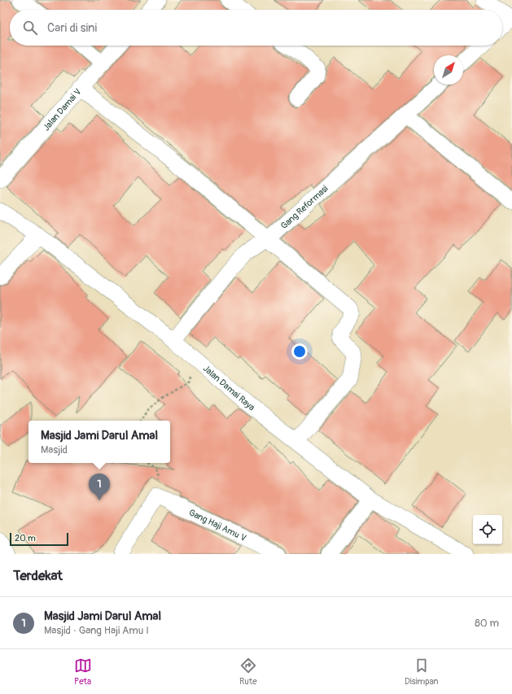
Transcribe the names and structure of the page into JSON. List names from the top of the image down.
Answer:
{
  "streets": {
    "street": [
      "Jalan Damai V",
      "Gang Reformasi",
      "Jalan Damai Raya",
      "Gang Haji Amu V"
    ]
  },
  "crossings": [
    ["Gang Reformasi", "Jalan Damai Raya"]
  ],
  "scale_bar": "20 m",
  "north": "top right",
  "page": {
    "search": "Cari di sini",
    "popup": ["Masjid Jami Darul Amal", "Masjid"],
    "pins": "1",
    "scale": "20 m",
    "heading": "Terdekat",
    "list": [
      {
        "mark": "1",
        "name": "Masjid Jami Darul Amal",
        "note": "Masjid · Gang Haji Amu I",
        "value": "80 m"
      }
    ],
    "nav": ["Peta", "Rute", "Disimpan"]
  }
}
